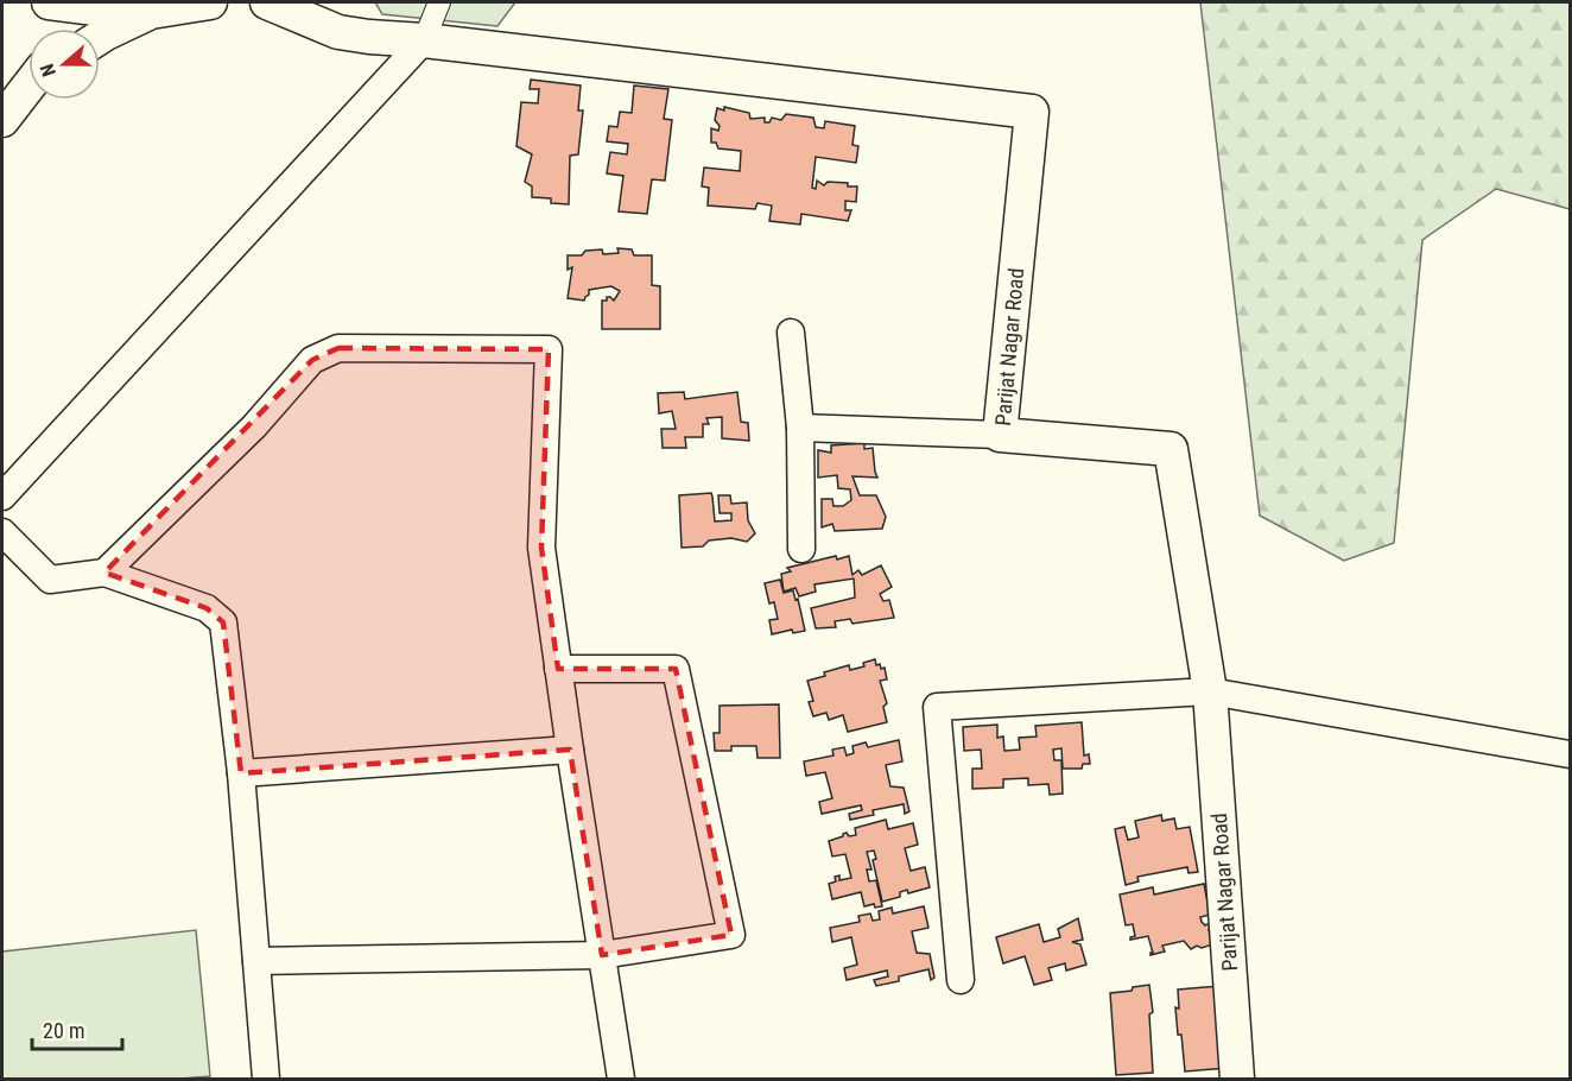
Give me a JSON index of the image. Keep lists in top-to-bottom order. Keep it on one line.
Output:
{"streets":{"street":["Parijat Nagar Road"]},"scale_bar":"20 m","north":"left"}
